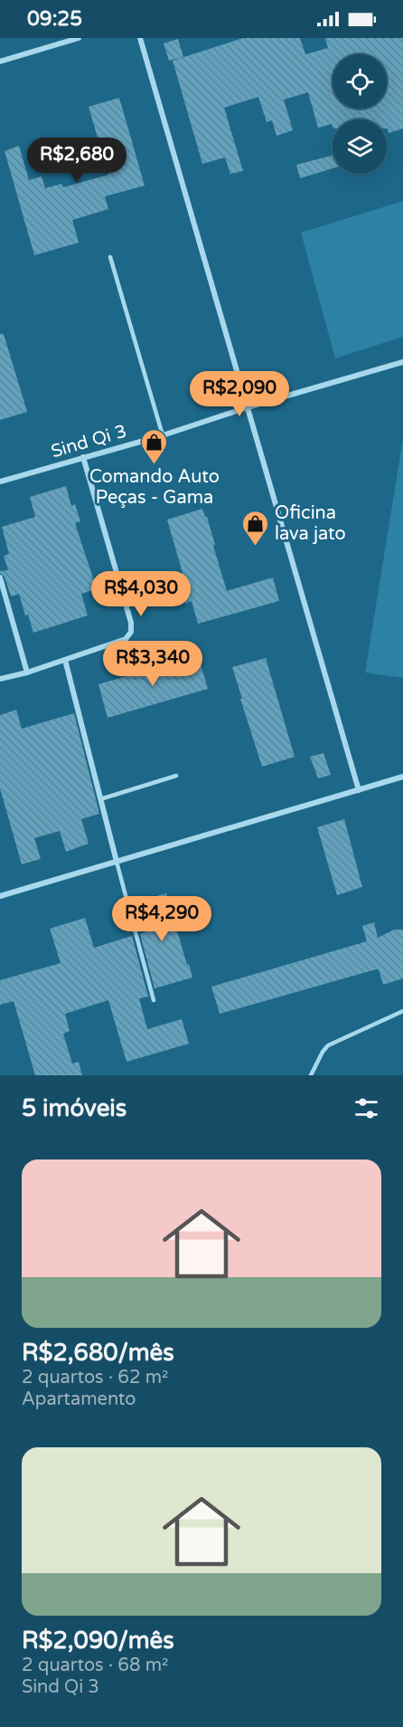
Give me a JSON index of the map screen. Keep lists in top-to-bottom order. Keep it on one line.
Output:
{"streets":{"street":["Sind Qi 3"]},"places":{"shop":["Comando Auto Peças - Gama","Oficina lava jato"]},"page":{"status":"09:25","price":["R$2,680","R$2,090","R$4,030","R$3,340","R$4,290"],"heading":"5 imóveis","list":[{"name":"R$2,680/mês","note":"2 quartos · 62 m² · Apartamento"},{"name":"R$2,090/mês","note":"2 quartos · 68 m² · Sind Qi 3"}]}}
